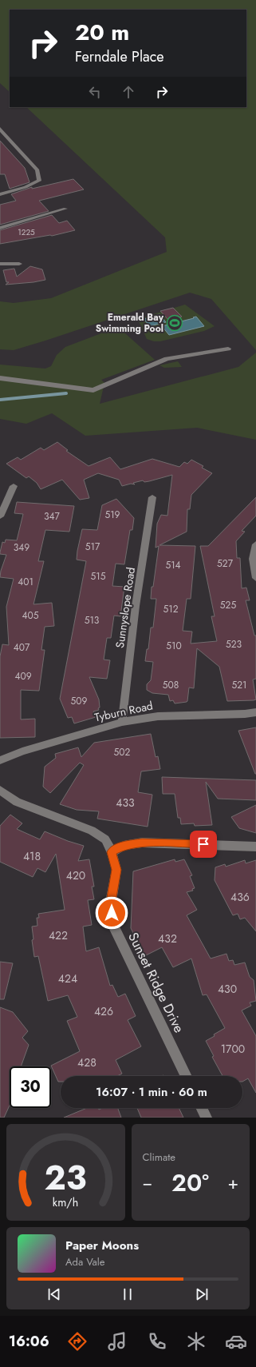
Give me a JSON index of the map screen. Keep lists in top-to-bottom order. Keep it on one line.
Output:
{"streets":{"street":["Sunnyslope Road","Tyburn Road","Sunset Ridge Drive"]},"crossings":[["Sunnyslope Road","Tyburn Road"]],"places":{"sports":["Emerald Bay Swimming Pool"]},"house_numbers":["1225","519","347","517","349","527","514","515","401","525","512","405","513","523","510","407","409","508","521","509","502","433","418","420","436","422","432","424","430","426","1700","428"],"page":{"turn":["20 m","Ferndale Place"],"limit":"30","trip":"16:07 · 1 min · 60 m","tile":"Climate","heat":["−","20°","+"],"song":["Paper Moons","Ada Vale"],"tabs":"16:06","gauge":["23","km/h"]}}
